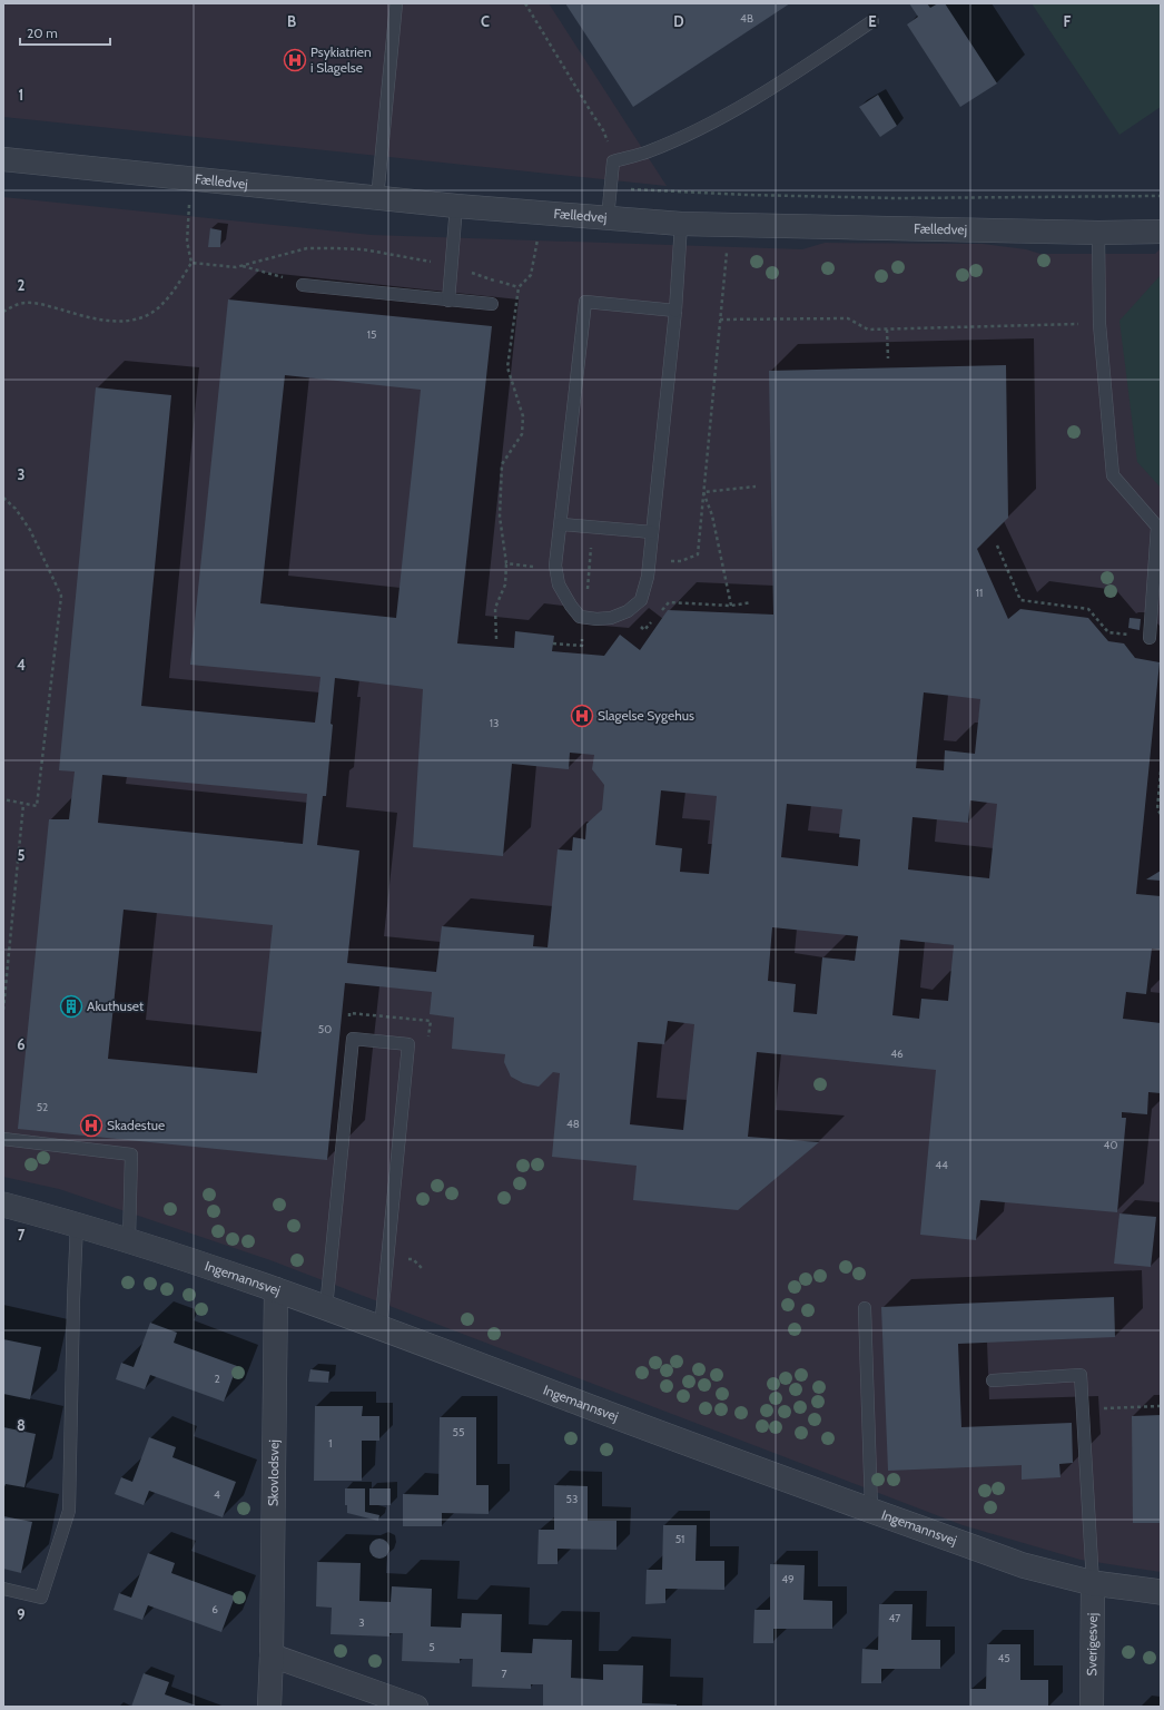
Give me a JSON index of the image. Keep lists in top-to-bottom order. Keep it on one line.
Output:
{"streets":{"street":["Fælledvej","Ingemannsvej","Skovlodsvej","Sverigesvej"]},"crossings":[["Ingemannsvej","Skovlodsvej"],["Ingemannsvej","Sverigesvej"]],"places":{"hospital":["Psykiatrien i Slagelse","Slagelse Sygehus","Skadestue"],"building":["Akuthuset"]},"house_numbers":["4B","15","11","13","50","46","52","48","40","44","2","55","1","4","53","51","49","6","47","3","5","45","7"],"scale_bar":"20 m","grid":{"columns":["B","C","D","E","F"],"rows":["1","2","3","4","5","6","7","8","9"]}}
